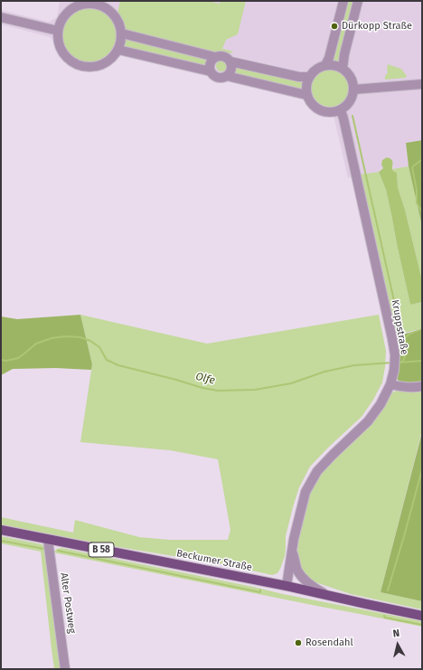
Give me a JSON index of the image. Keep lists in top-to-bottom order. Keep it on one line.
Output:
{"streets":{"main road":["B 58","Beckumer Straße"],"street":["Kruppstraße","Alter Postweg"]},"crossings":[["Kruppstraße","Beckumer Straße"],["Beckumer Straße","Alter Postweg"]],"water":["Olfe"],"places":["Dürkopp Straße","Rosendahl"],"north":"top"}
